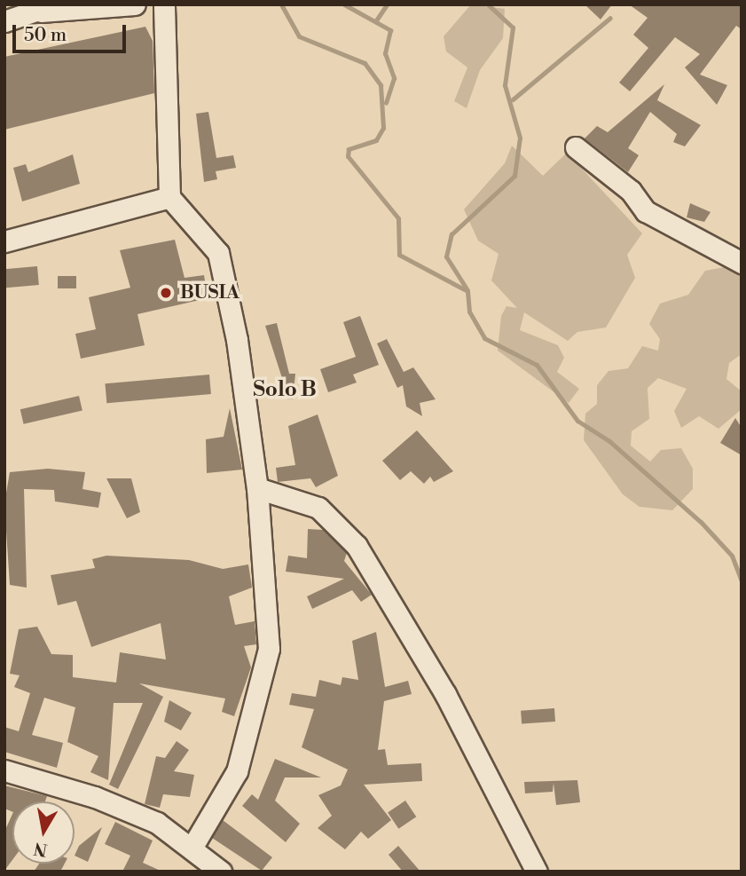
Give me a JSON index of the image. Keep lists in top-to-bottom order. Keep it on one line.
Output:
{"districts":["Solo B"],"places":["BUSIA"],"scale_bar":"50 m","north":"bottom"}
